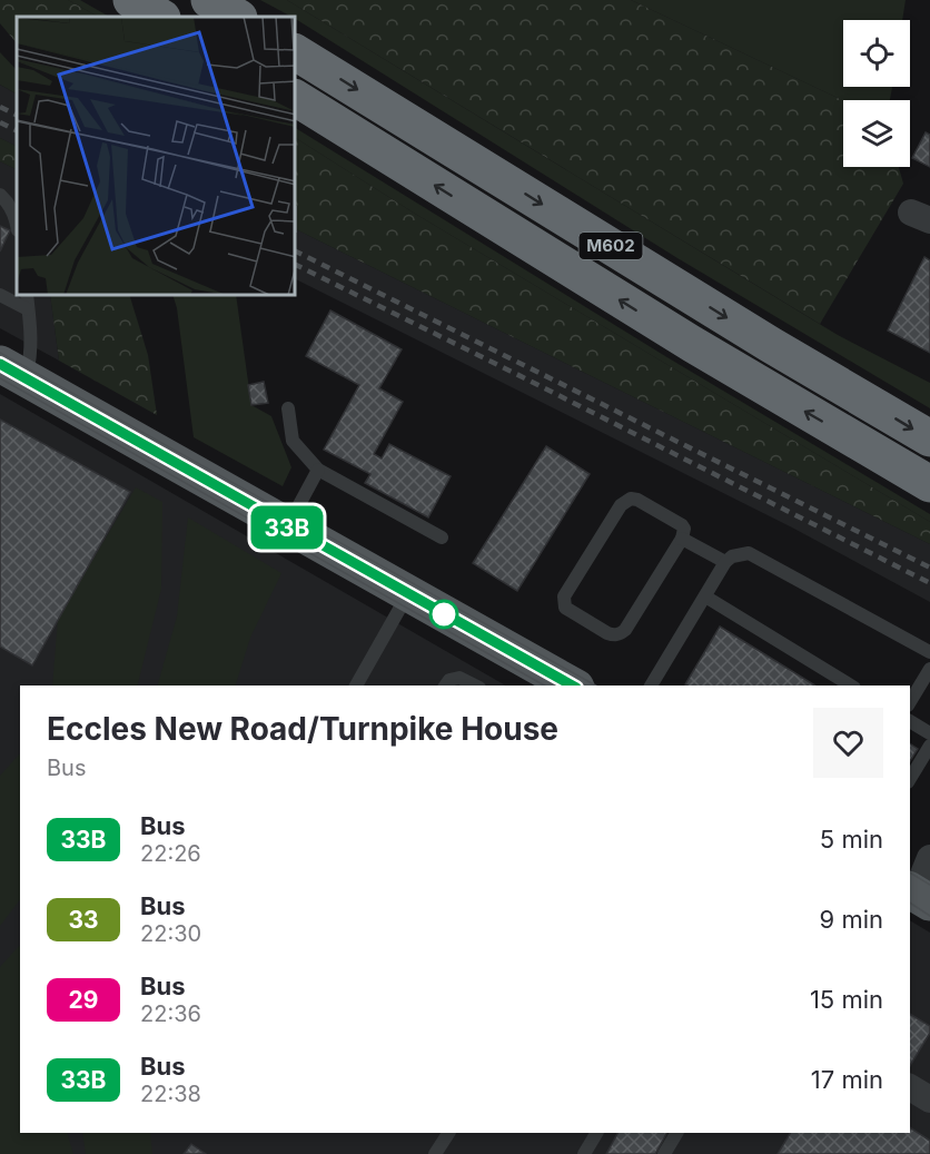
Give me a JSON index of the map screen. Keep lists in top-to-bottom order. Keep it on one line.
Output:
{"streets":{"highway":["M602"]},"lines":["bus line 33B"],"page":{"on_map":"33B","heading":["Eccles New Road/Turnpike House","Bus"],"list":[{"mark":"33B","name":"Bus","note":"22:26","value":"5 min"},{"mark":"33","name":"Bus","note":"22:30","value":"9 min"},{"mark":"29","name":"Bus","note":"22:36","value":"15 min"},{"mark":"33B","name":"Bus","note":"22:38","value":"17 min"}]}}
